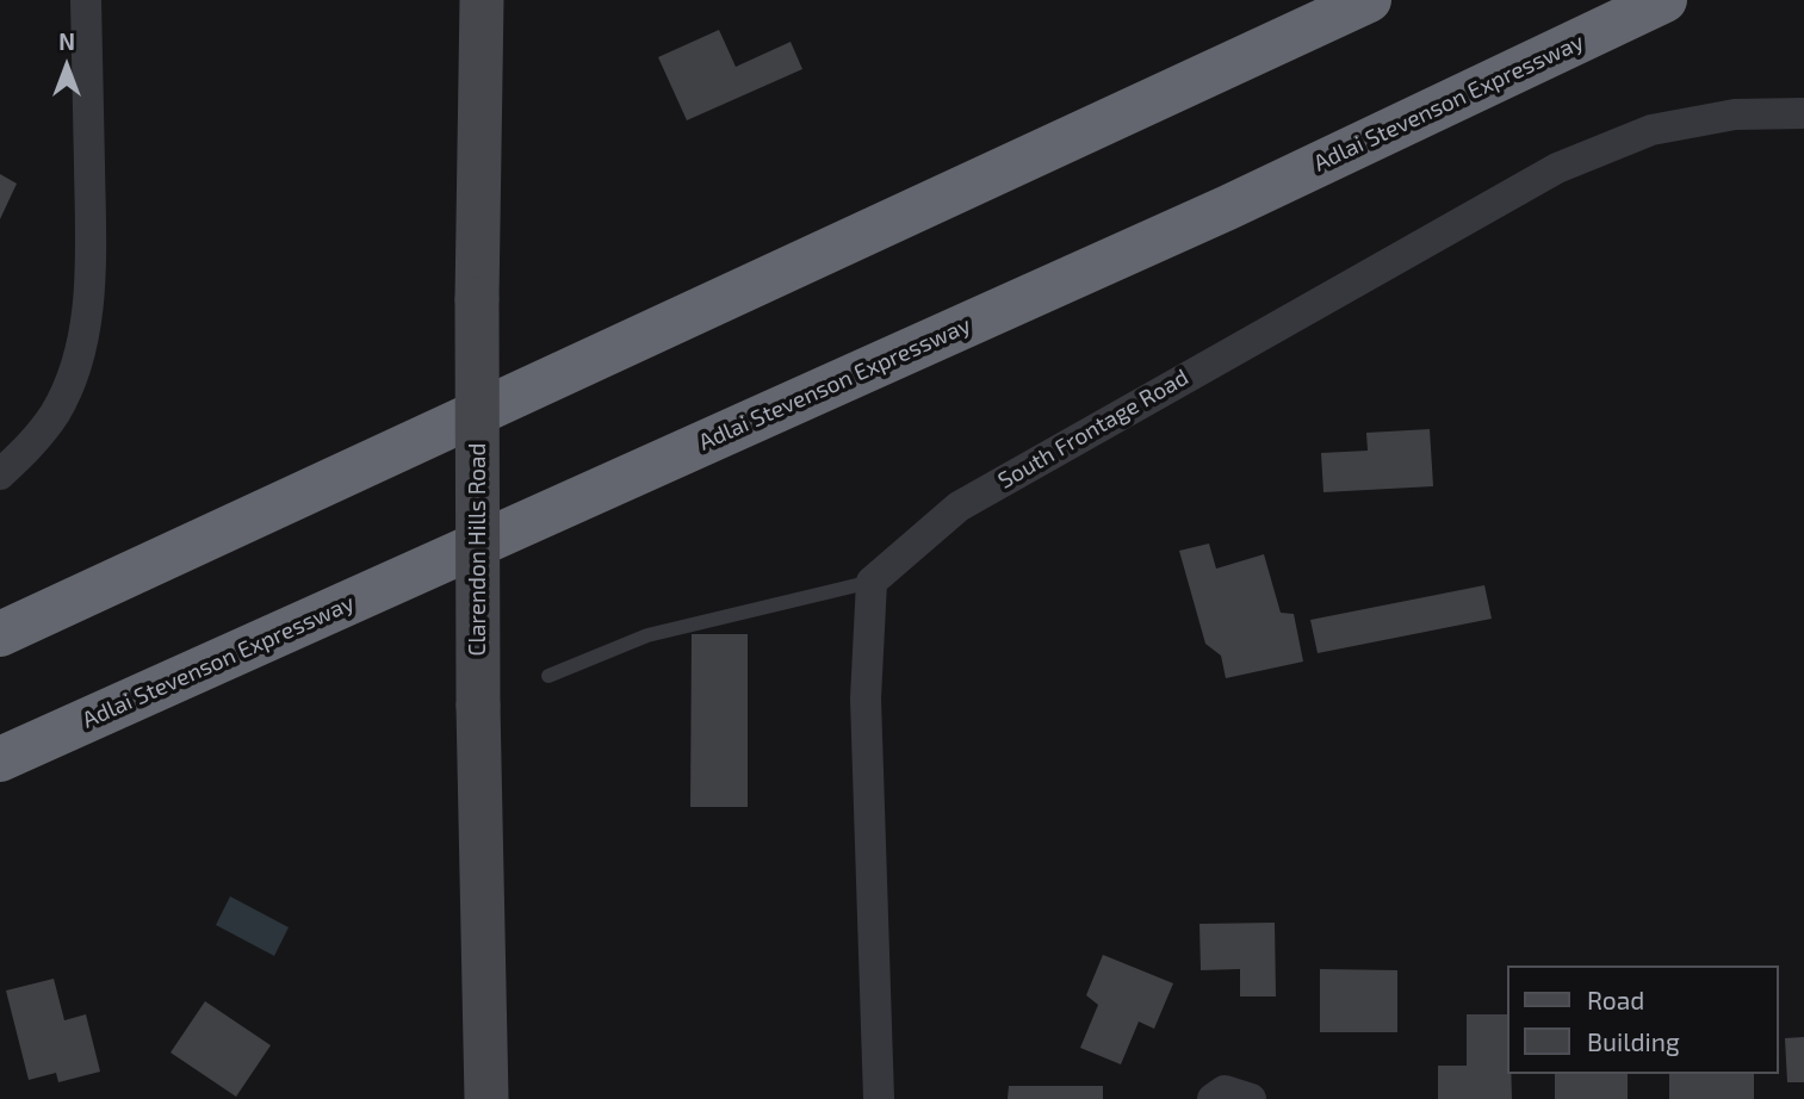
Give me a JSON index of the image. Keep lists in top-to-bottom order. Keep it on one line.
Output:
{"streets":{"highway":["Adlai Stevenson Expressway"],"street":["South Frontage Road","Clarendon Hills Road"]},"legend":["Road","Building"],"north":"top"}
